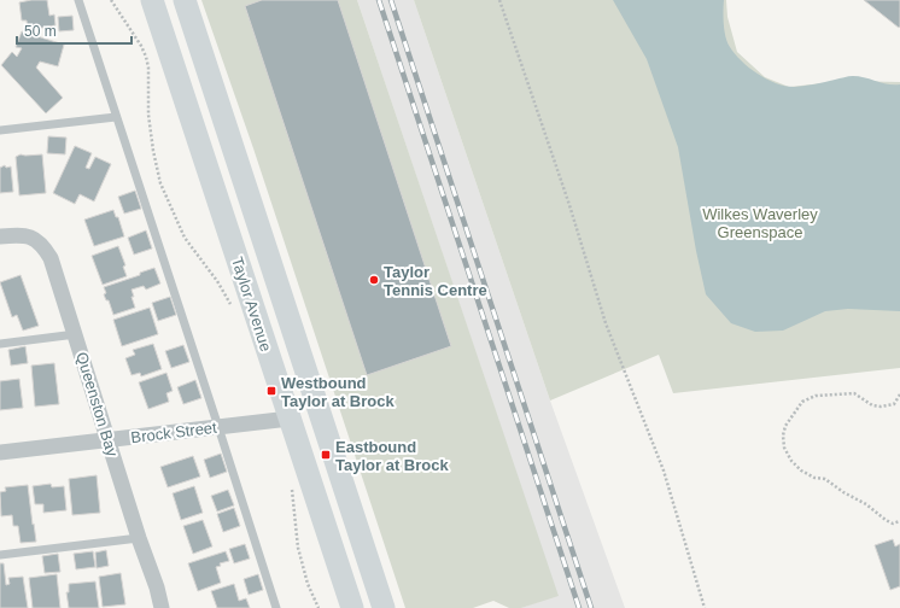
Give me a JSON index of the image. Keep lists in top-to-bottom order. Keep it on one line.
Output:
{"streets":{"main road":["Taylor Avenue"],"street":["Queenston Bay","Brock Street"]},"crossings":[["Taylor Avenue","Brock Street"],["Queenston Bay","Brock Street"]],"parks":["Wilkes Waverley Greenspace"],"places":{"other":["Taylor Tennis Centre"],"transit":["Westbound Taylor at Brock","Eastbound Taylor at Brock"]},"scale_bar":"50 m"}
